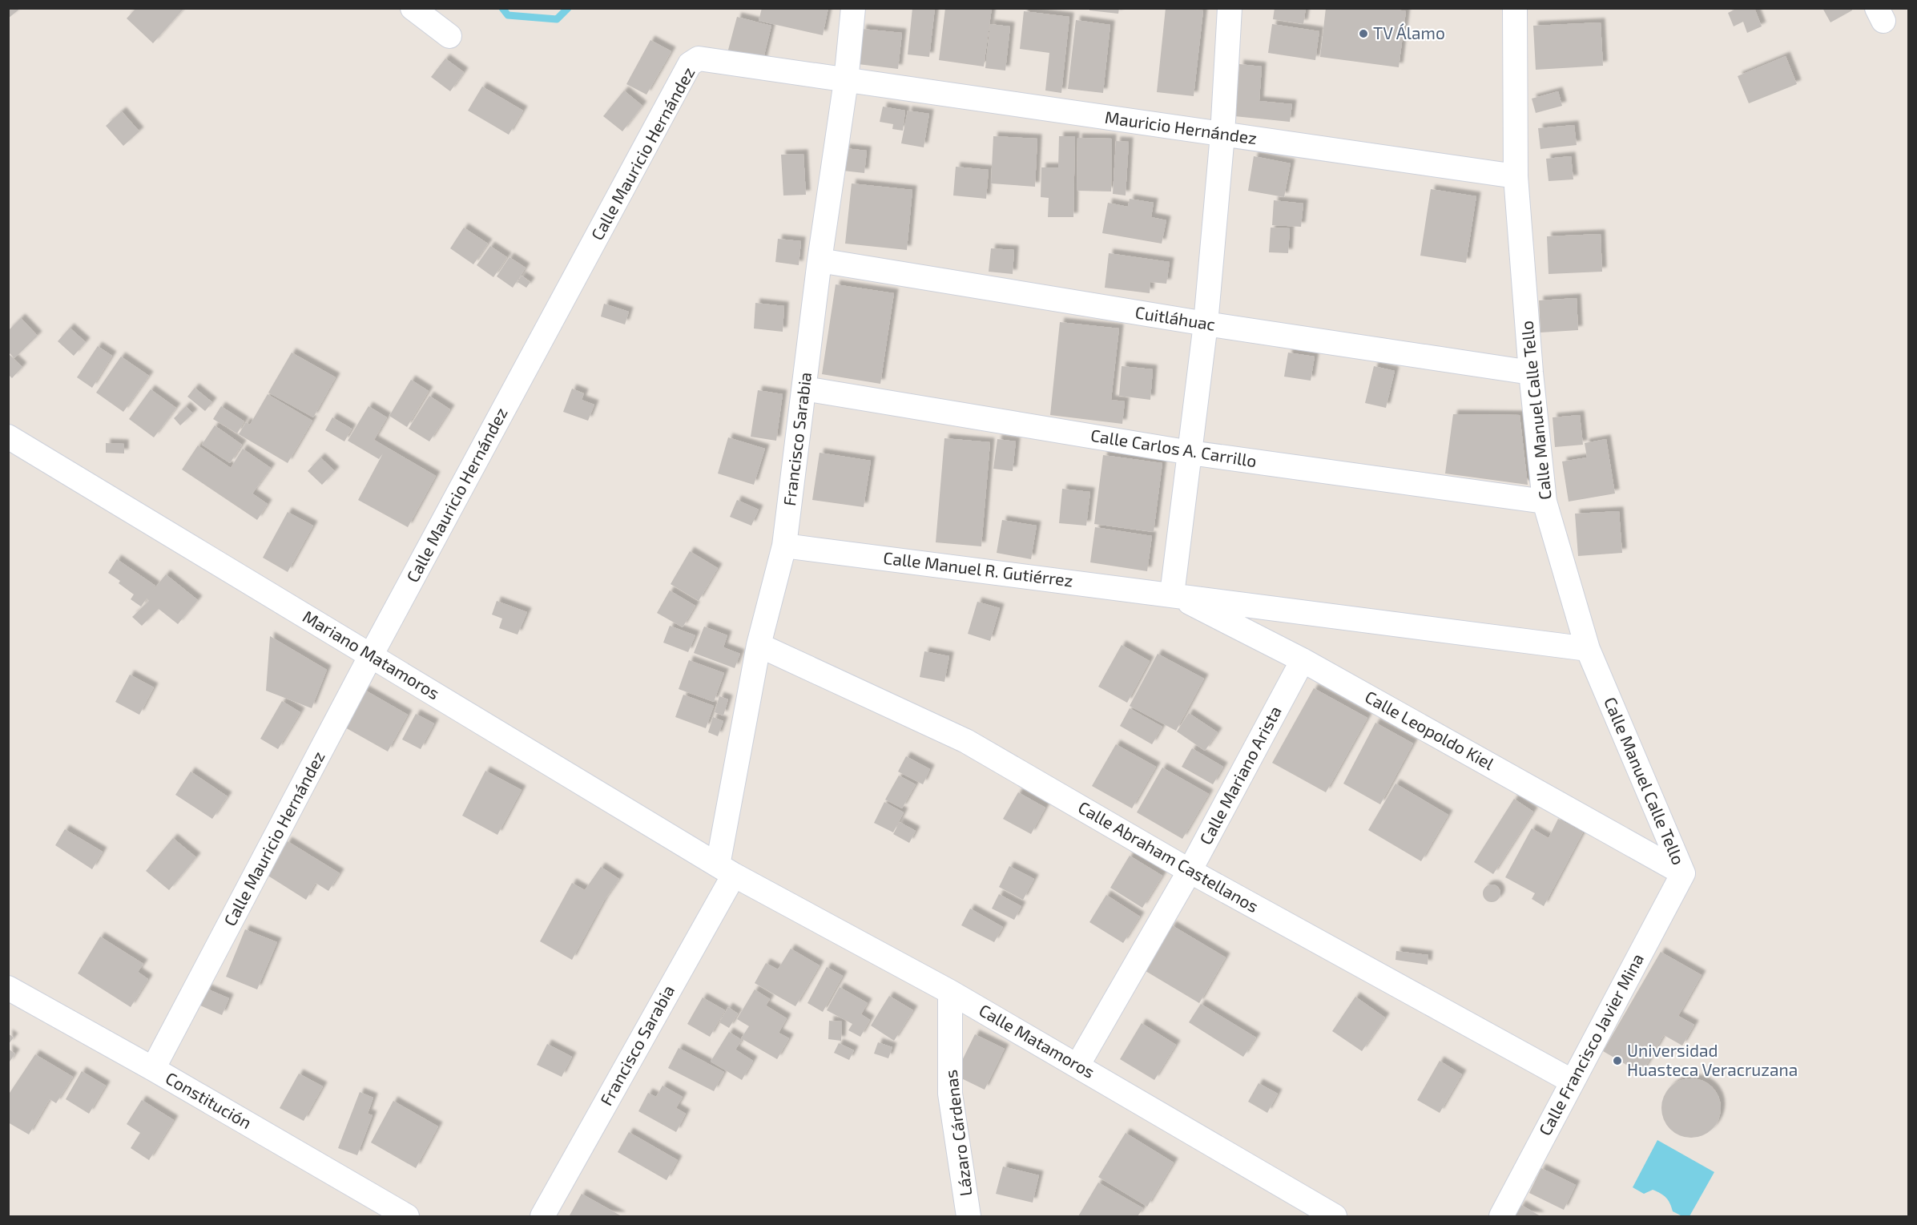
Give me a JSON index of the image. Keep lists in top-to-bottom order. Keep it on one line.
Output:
{"streets":{"street":["Mauricio Hernández","Calle Mauricio Hernández","Cuitláhuac","Calle Manuel Calle Tello","Francisco Sarabia","Calle Carlos A. Carrillo","Calle Manuel R. Gutiérrez","Mariano Matamoros","Calle Leopoldo Kiel","Calle Mariano Arista","Calle Abraham Castellanos","Calle Matamoros","Calle Francisco Javier Mina","Constitución","Lázaro Cárdenas"]},"crossings":[["Mauricio Hernández","Calle Mauricio Hernández"],["Mauricio Hernández","Calle Manuel Calle Tello"],["Mauricio Hernández","Francisco Sarabia"],["Calle Mauricio Hernández","Francisco Sarabia"],["Calle Mauricio Hernández","Mariano Matamoros"],["Calle Mauricio Hernández","Constitución"],["Cuitláhuac","Calle Manuel Calle Tello"],["Cuitláhuac","Francisco Sarabia"],["Calle Manuel Calle Tello","Calle Carlos A. Carrillo"],["Calle Manuel Calle Tello","Calle Manuel R. Gutiérrez"],["Calle Manuel Calle Tello","Calle Leopoldo Kiel"],["Calle Manuel Calle Tello","Calle Francisco Javier Mina"],["Francisco Sarabia","Calle Carlos A. Carrillo"],["Francisco Sarabia","Calle Manuel R. Gutiérrez"],["Francisco Sarabia","Mariano Matamoros"],["Francisco Sarabia","Calle Abraham Castellanos"],["Francisco Sarabia","Calle Matamoros"],["Calle Manuel R. Gutiérrez","Calle Leopoldo Kiel"],["Mariano Matamoros","Calle Matamoros"],["Calle Leopoldo Kiel","Calle Mariano Arista"],["Calle Leopoldo Kiel","Calle Francisco Javier Mina"],["Calle Mariano Arista","Calle Abraham Castellanos"],["Calle Mariano Arista","Calle Matamoros"],["Calle Abraham Castellanos","Calle Francisco Javier Mina"],["Calle Matamoros","Lázaro Cárdenas"]],"places":["TV Álamo","Universidad Huasteca Veracruzana"]}
